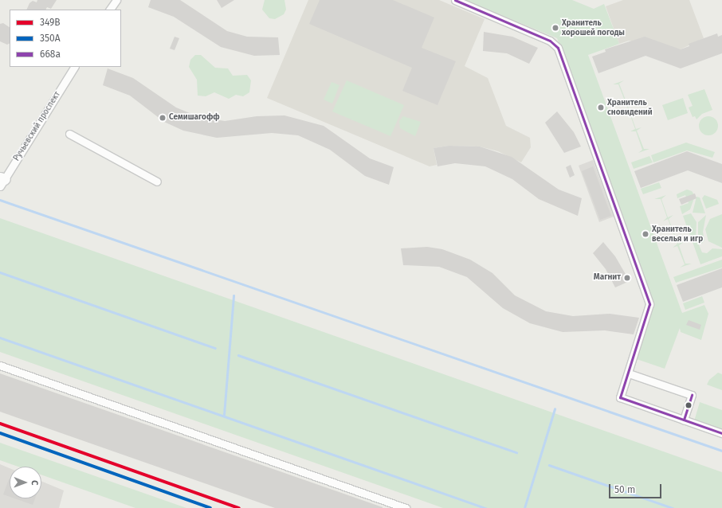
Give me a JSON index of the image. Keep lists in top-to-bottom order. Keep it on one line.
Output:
{"streets":{"street":["Ручьевский проспект"]},"places":["Хранитель хорошей погоды","Хранитель сновидений","Семишагофф","Хранитель веселья и игр","Магнит"],"lines":["transit line 668а","transit line 349В","transit line 350А"],"legend":["349В","350А","668а"],"scale_bar":"50 m","north":"right"}
